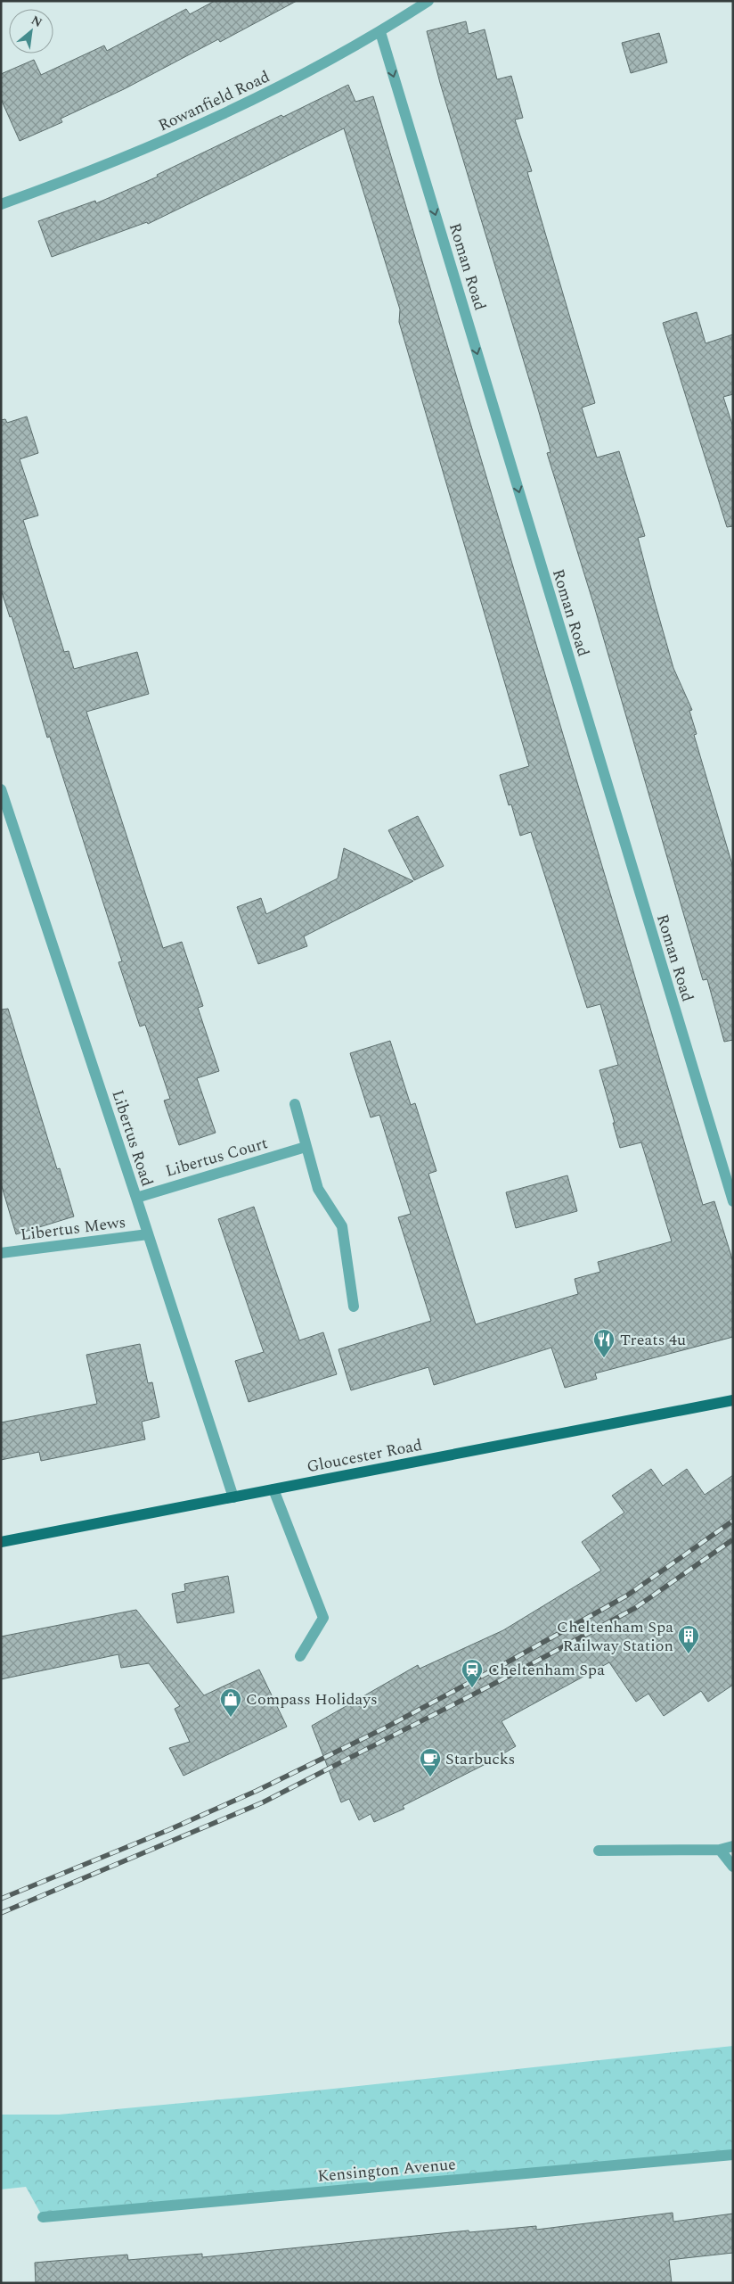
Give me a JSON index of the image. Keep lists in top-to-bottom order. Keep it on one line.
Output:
{"streets":{"main road":["Gloucester Road"],"street":["Rowanfield Road","Roman Road","Libertus Road","Libertus Court","Libertus Mews","Kensington Avenue"]},"crossings":[["Rowanfield Road","Roman Road"],["Libertus Road","Libertus Court"],["Libertus Road","Libertus Mews"],["Libertus Road","Gloucester Road"]],"one_way":["Roman Road"],"places":{"restaurant":["Treats 4u"],"building":["Cheltenham Spa Railway Station"],"station":["Cheltenham Spa"],"shop":["Compass Holidays"],"cafe":["Starbucks"]},"north":"top right"}
